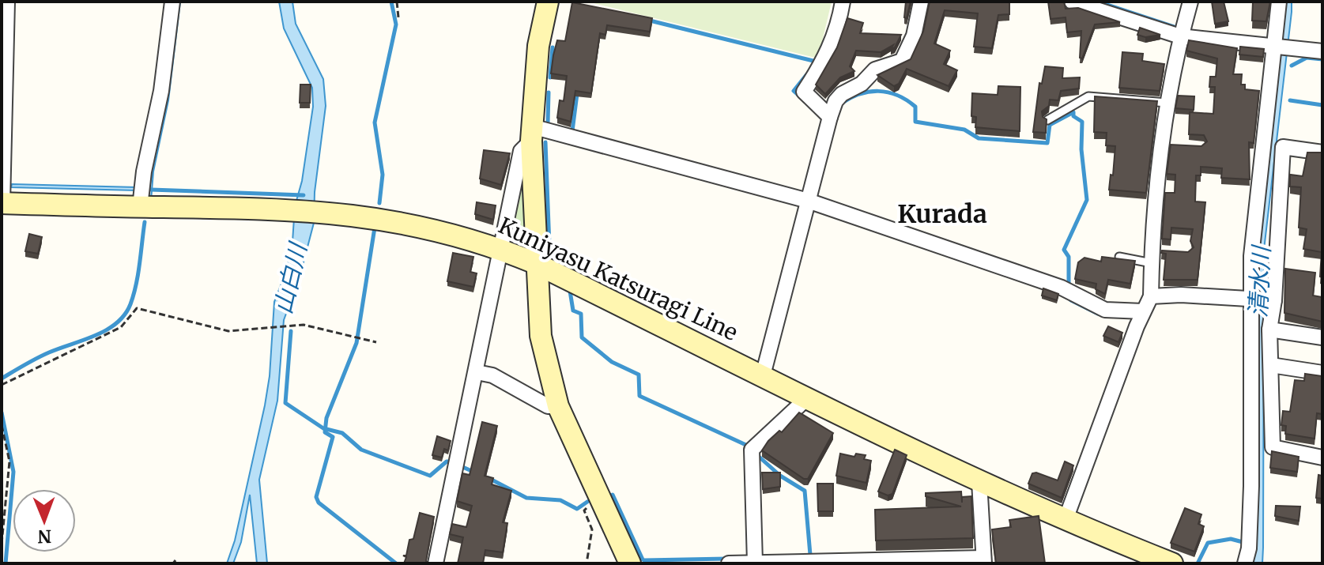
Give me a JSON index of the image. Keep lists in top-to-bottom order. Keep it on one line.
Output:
{"streets":{"main road":["Kuniyasu Katsuragi Line"]},"districts":["Kurada"],"water":["山白川","清水川"],"north":"bottom"}
